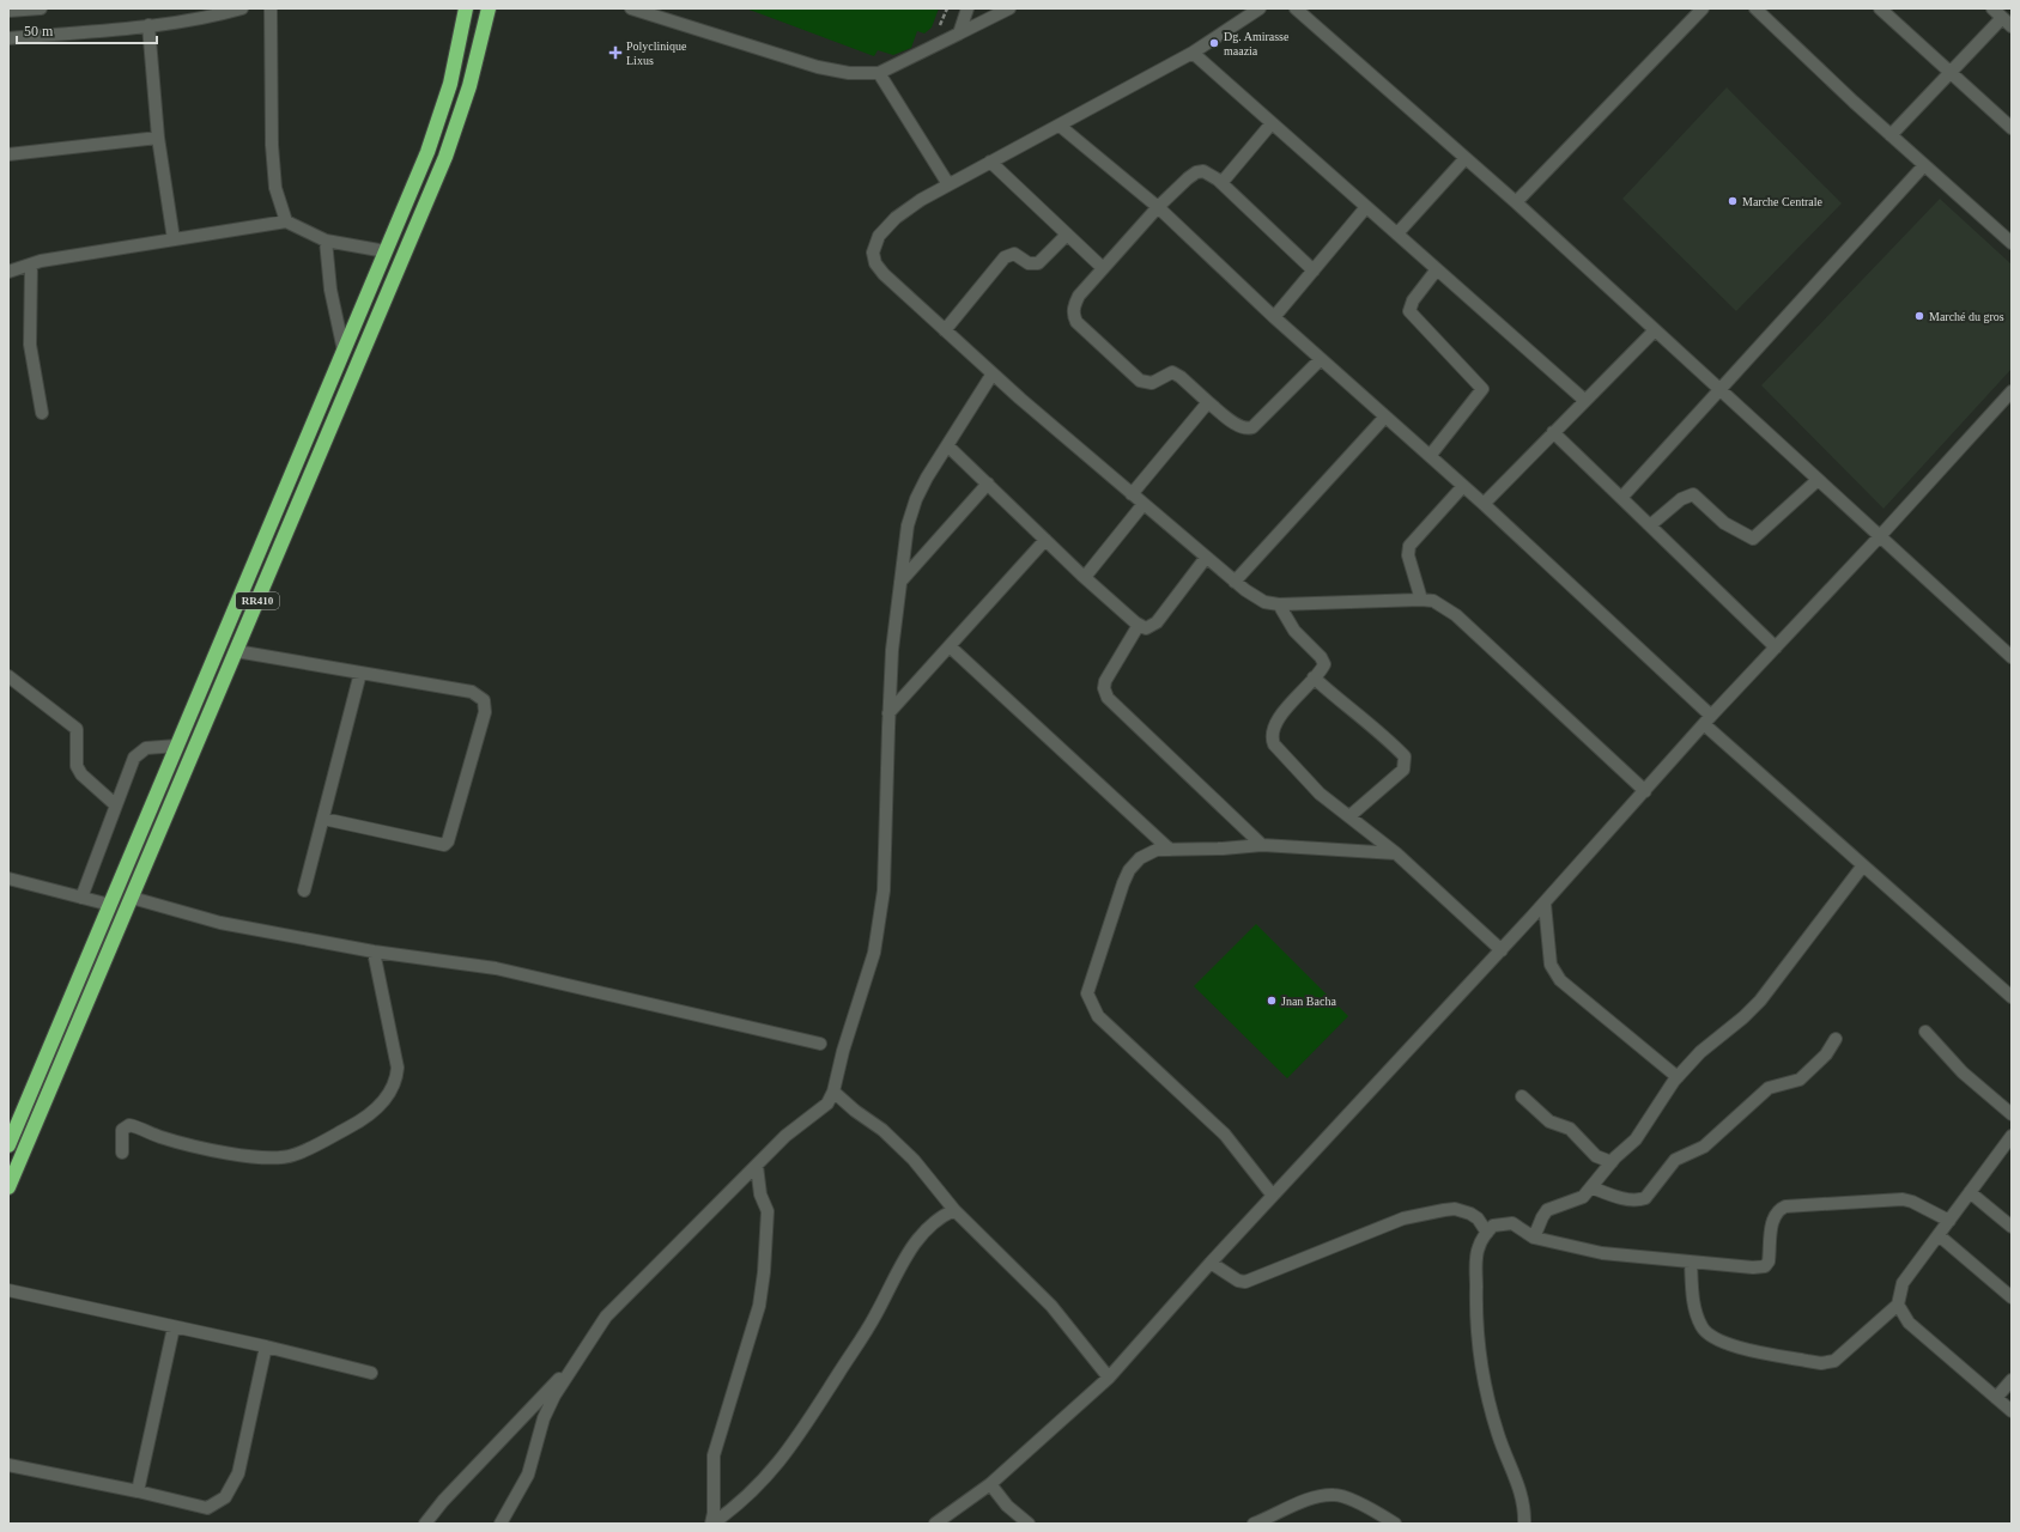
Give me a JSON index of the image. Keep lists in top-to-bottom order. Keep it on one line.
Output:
{"streets":{"highway":["RR410"]},"places":{"other":["Dg. Amirasse maazia","Marche Centrale","Marché du gros","Jnan Bacha"],"health":["Polyclinique Lixus"]},"scale_bar":"50 m"}
